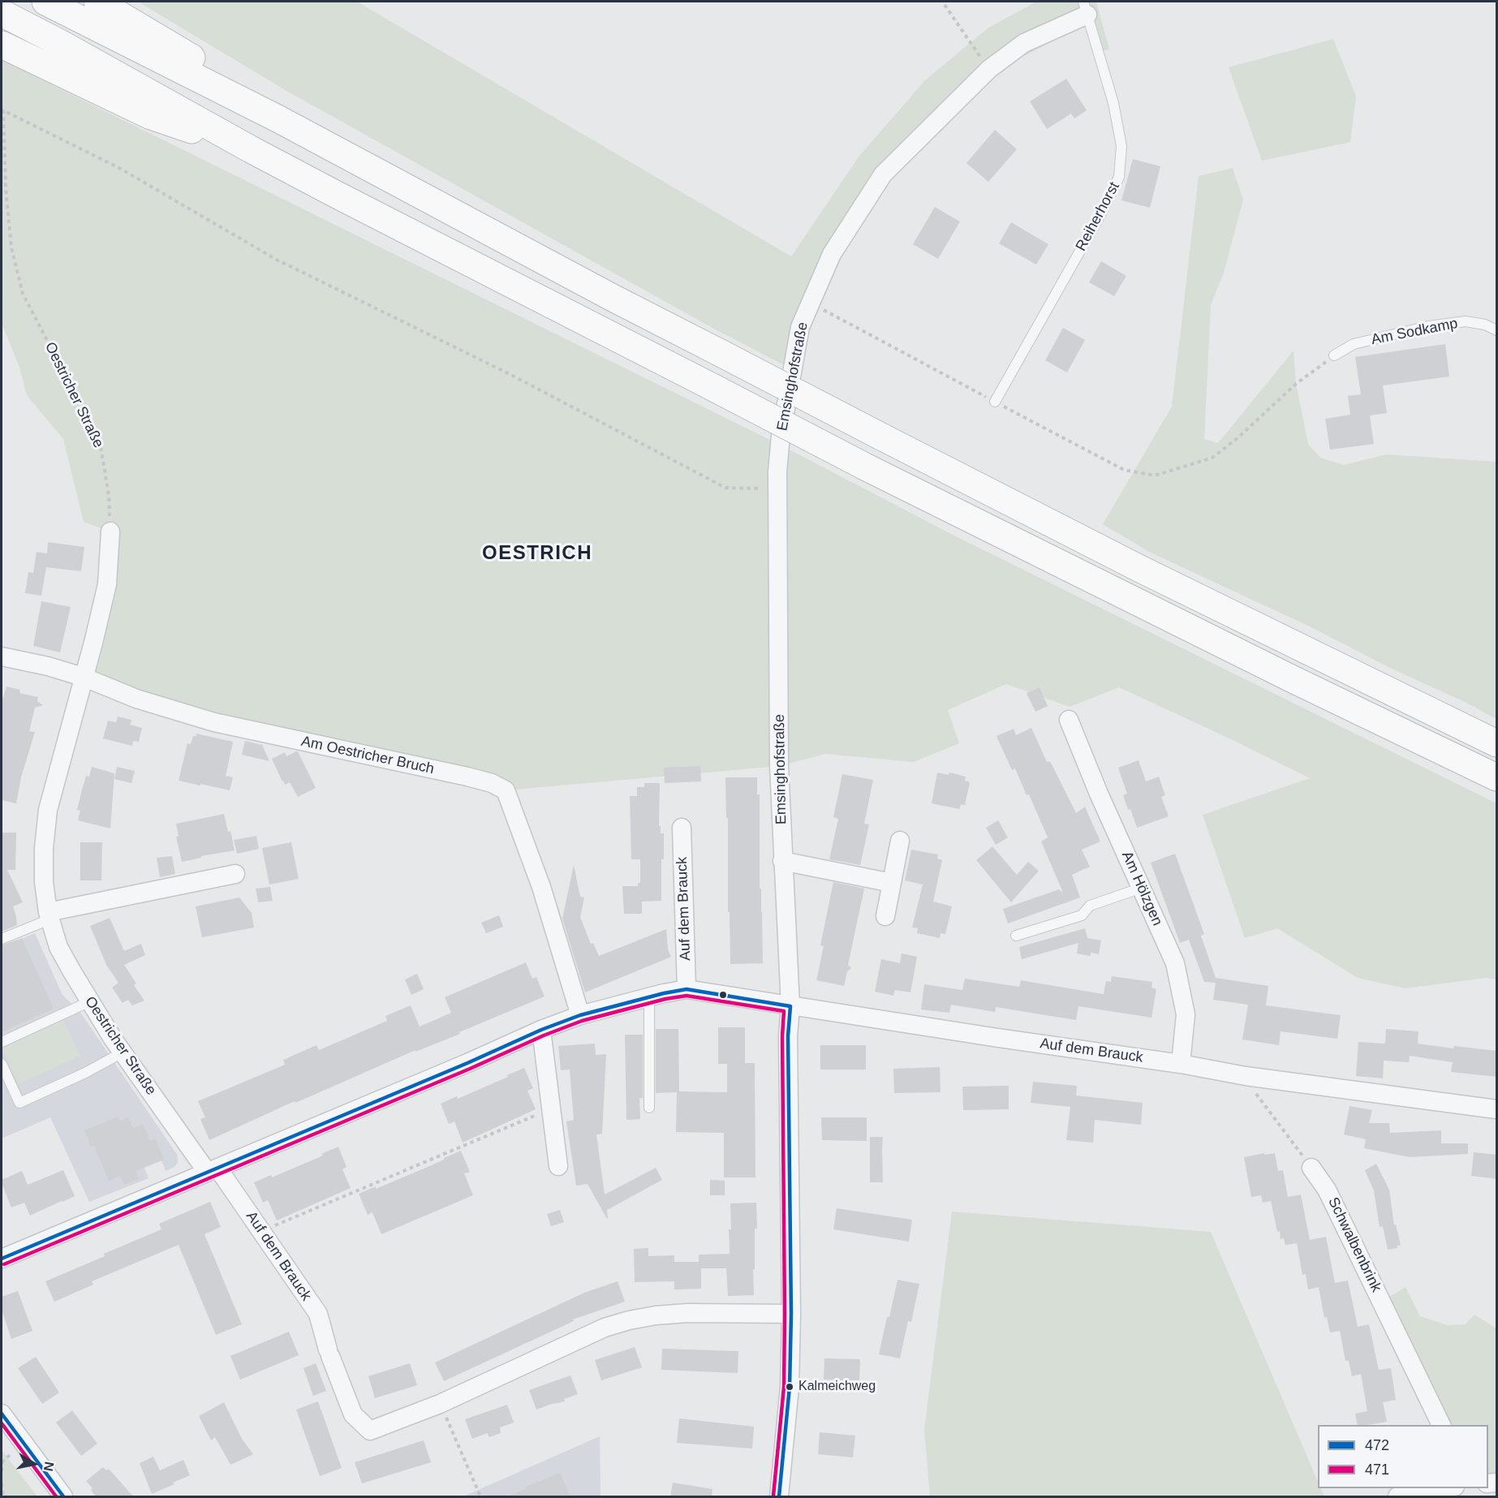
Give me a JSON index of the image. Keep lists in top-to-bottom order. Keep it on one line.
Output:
{"streets":{"street":["Emsinghofstraße","Oestricher Straße","Am Oestricher Bruch","Am Hölzgen","Auf dem Brauck","Schwalbenbrink"],"lane":["Reiherhorst","Am Sodkamp"]},"crossings":[["Reiherhorst","Emsinghofstraße"],["Emsinghofstraße","Oestricher Straße"],["Emsinghofstraße","Auf dem Brauck"],["Oestricher Straße","Am Oestricher Bruch"],["Oestricher Straße","Auf dem Brauck"],["Am Oestricher Bruch","Auf dem Brauck"],["Am Hölzgen","Auf dem Brauck"]],"districts":["OESTRICH"],"places":["Kalmeichweg"],"lines":["transit line 472","transit line 471"],"legend":["472","471"],"north":"right"}
